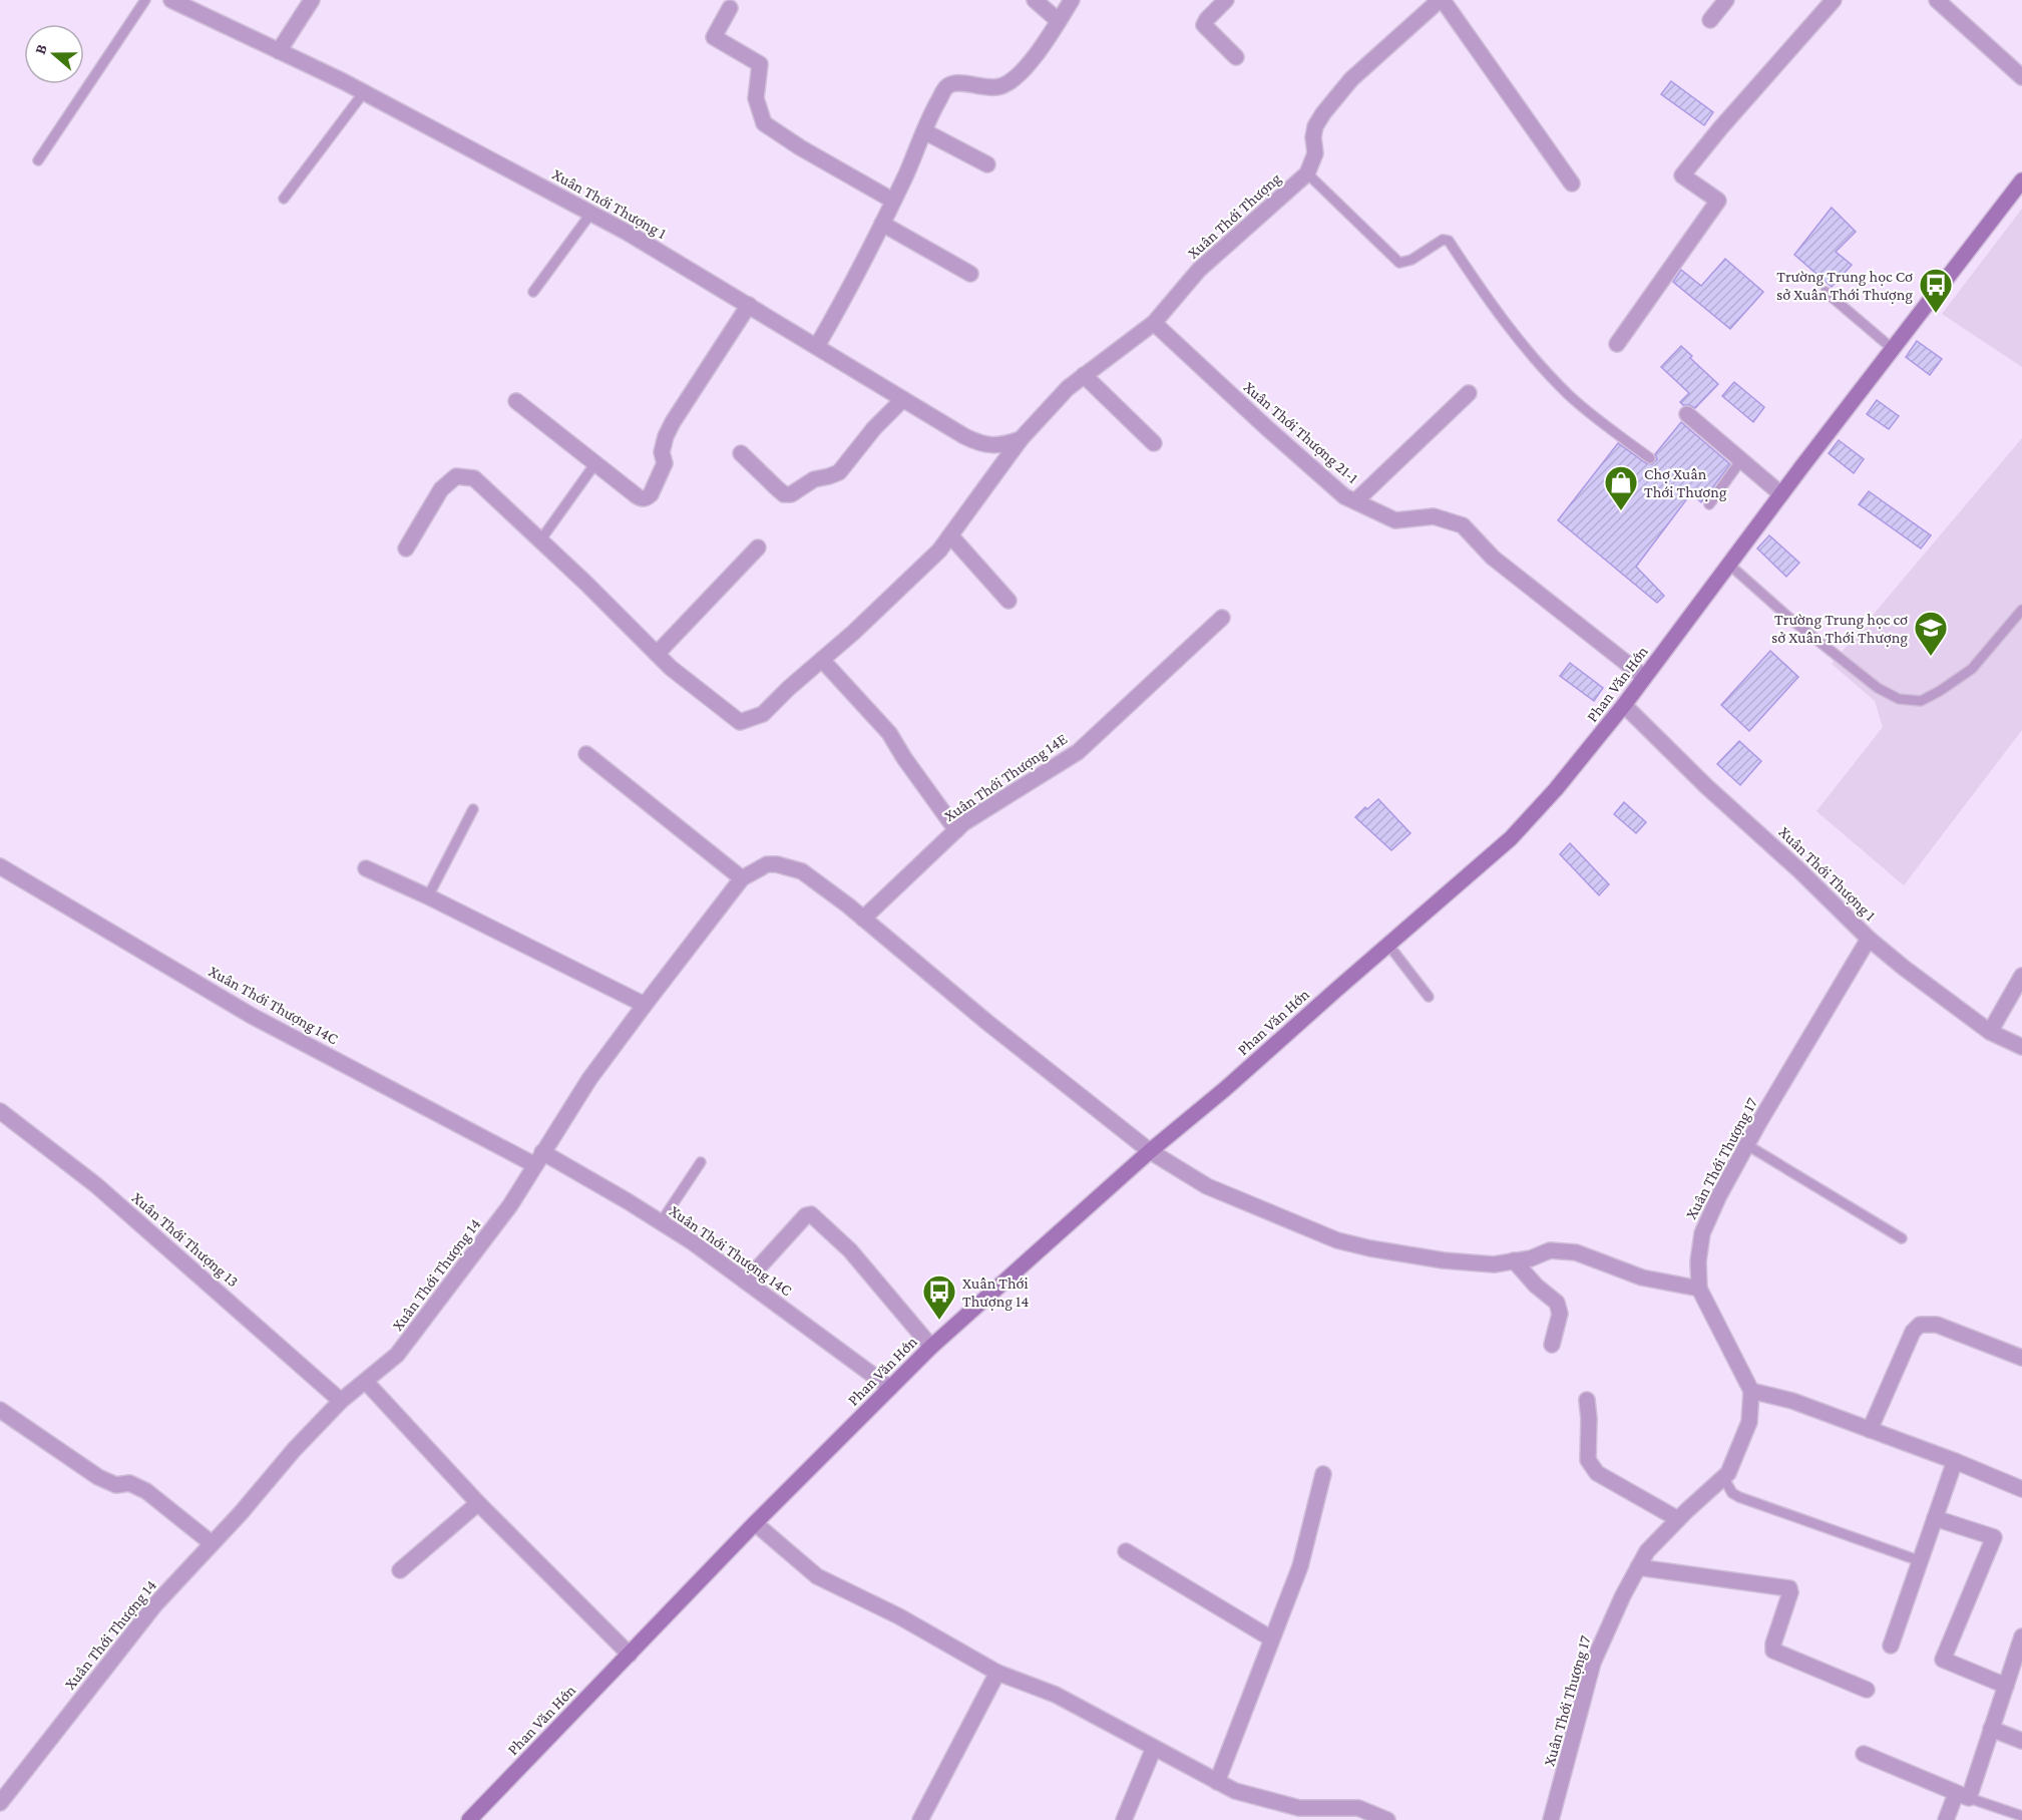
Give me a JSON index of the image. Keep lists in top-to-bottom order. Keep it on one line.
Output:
{"streets":{"main road":["Phan Văn Hớn"],"street":["Xuân Thới Thượng 1","Xuân Thới Thượng","Xuân Thới Thượng 21-1","Xuân Thới Thượng 14E","Xuân Thới Thượng 14C","Xuân Thới Thượng 17","Xuân Thới Thượng 13","Xuân Thới Thượng 14"]},"crossings":[["Xuân Thới Thượng 1","Xuân Thới Thượng"],["Xuân Thới Thượng 1","Phan Văn Hớn"],["Xuân Thới Thượng 1","Xuân Thới Thượng 17"],["Xuân Thới Thượng","Xuân Thới Thượng 21-1"],["Xuân Thới Thượng 21-1","Phan Văn Hớn"],["Phan Văn Hớn","Xuân Thới Thượng 14C"],["Phan Văn Hớn","Xuân Thới Thượng 14"],["Xuân Thới Thượng 14E","Xuân Thới Thượng 14"],["Xuân Thới Thượng 14C","Xuân Thới Thượng 14"],["Xuân Thới Thượng 17","Xuân Thới Thượng 14"],["Xuân Thới Thượng 13","Xuân Thới Thượng 14"]],"places":{"bus stop":["Trường Trung học Cơ sở Xuân Thới Thượng","Xuân Thới Thượng 14"],"shop":["Chợ Xuân Thới Thượng"],"school or university":["Trường Trung học cơ sở Xuân Thới Thượng"]},"north":"left"}
